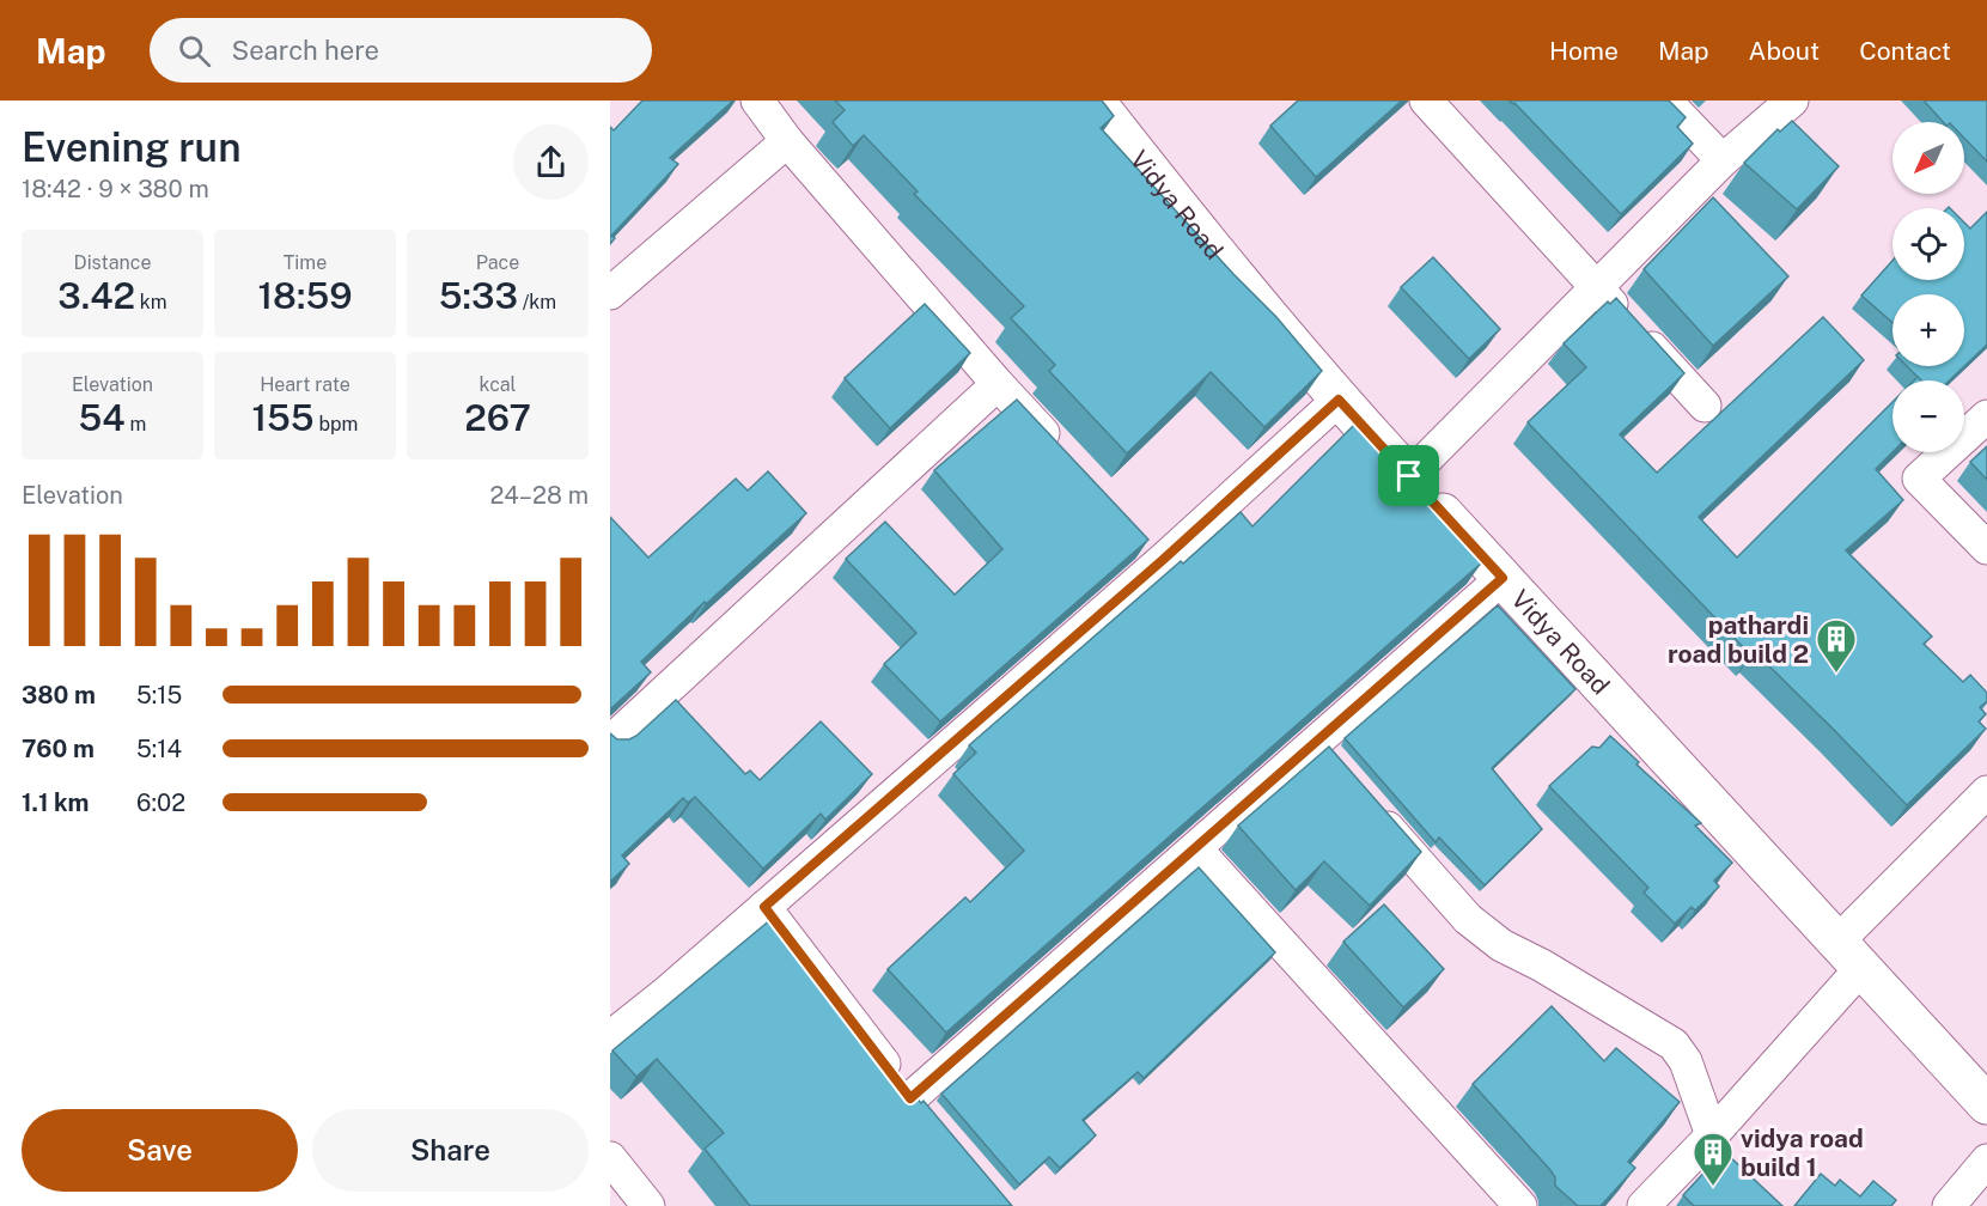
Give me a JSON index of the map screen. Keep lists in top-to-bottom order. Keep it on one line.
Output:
{"streets":{"street":["Vidya Road"]},"places":{"building":["pathardi road build 2","vidya road build 1"]},"north":"bottom left","page":{"header":"Map","search":"Search here","nav":["Home","Map","About","Contact"],"heading":["Evening run","18:42 · 9 × 380 m"],"map_buttons":["+","−"],"stats":[["Distance","3.42 km"],["Time","18:59"],["Pace","5:33 /km"],["Elevation","54 m"],["Heart rate","155 bpm"],["kcal","267"]],"chart":["Elevation","24–28 m"],"list":[{"name":"380 m","note":"5:15"},{"name":"760 m","note":"5:14"},{"name":"1.1 km","note":"6:02"}],"buttons":["Save","Share"]}}
